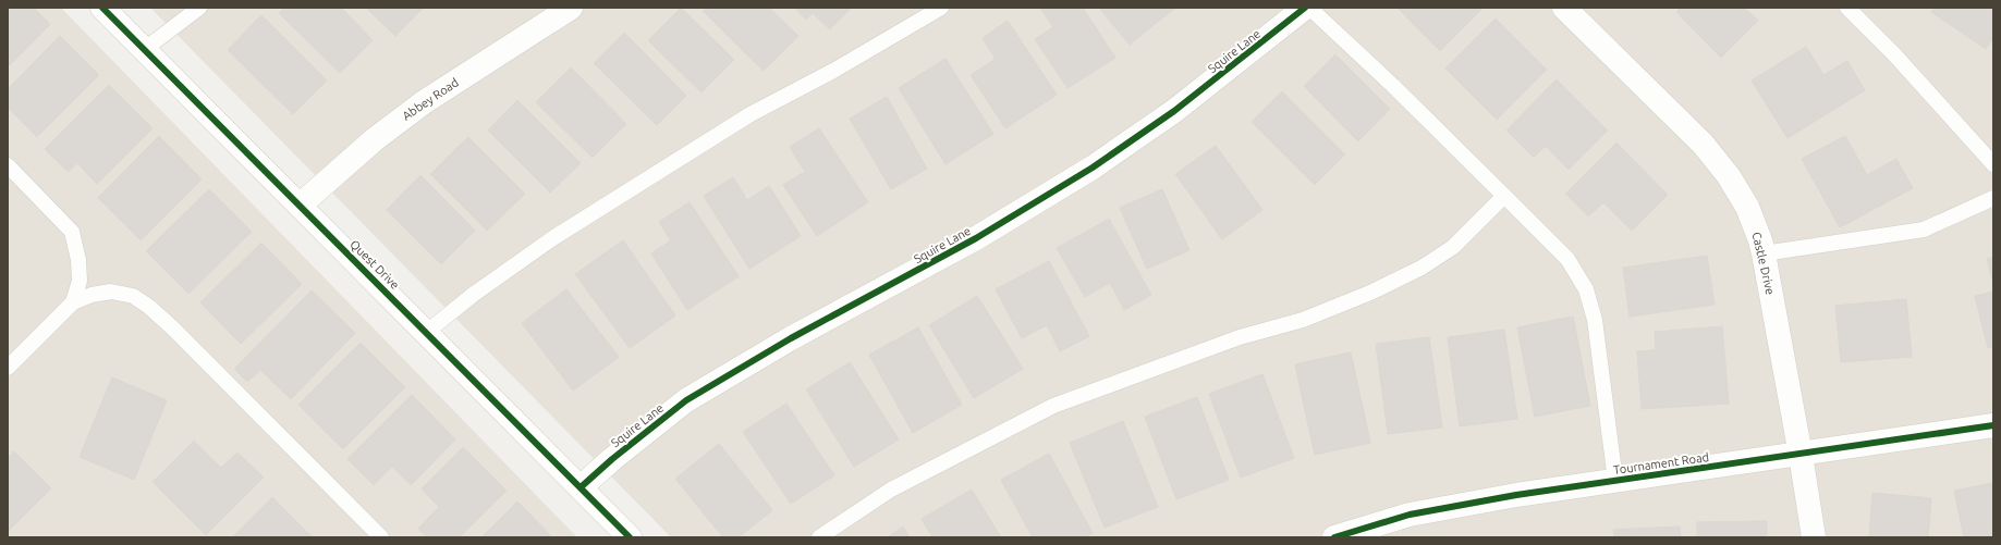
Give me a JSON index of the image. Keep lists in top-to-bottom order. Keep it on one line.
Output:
{"streets":{"street":["Squire Lane","Abbey Road","Castle Drive","Quest Drive","Tournament Road"]},"crossings":[["Squire Lane","Quest Drive"],["Abbey Road","Quest Drive"],["Castle Drive","Tournament Road"]]}
